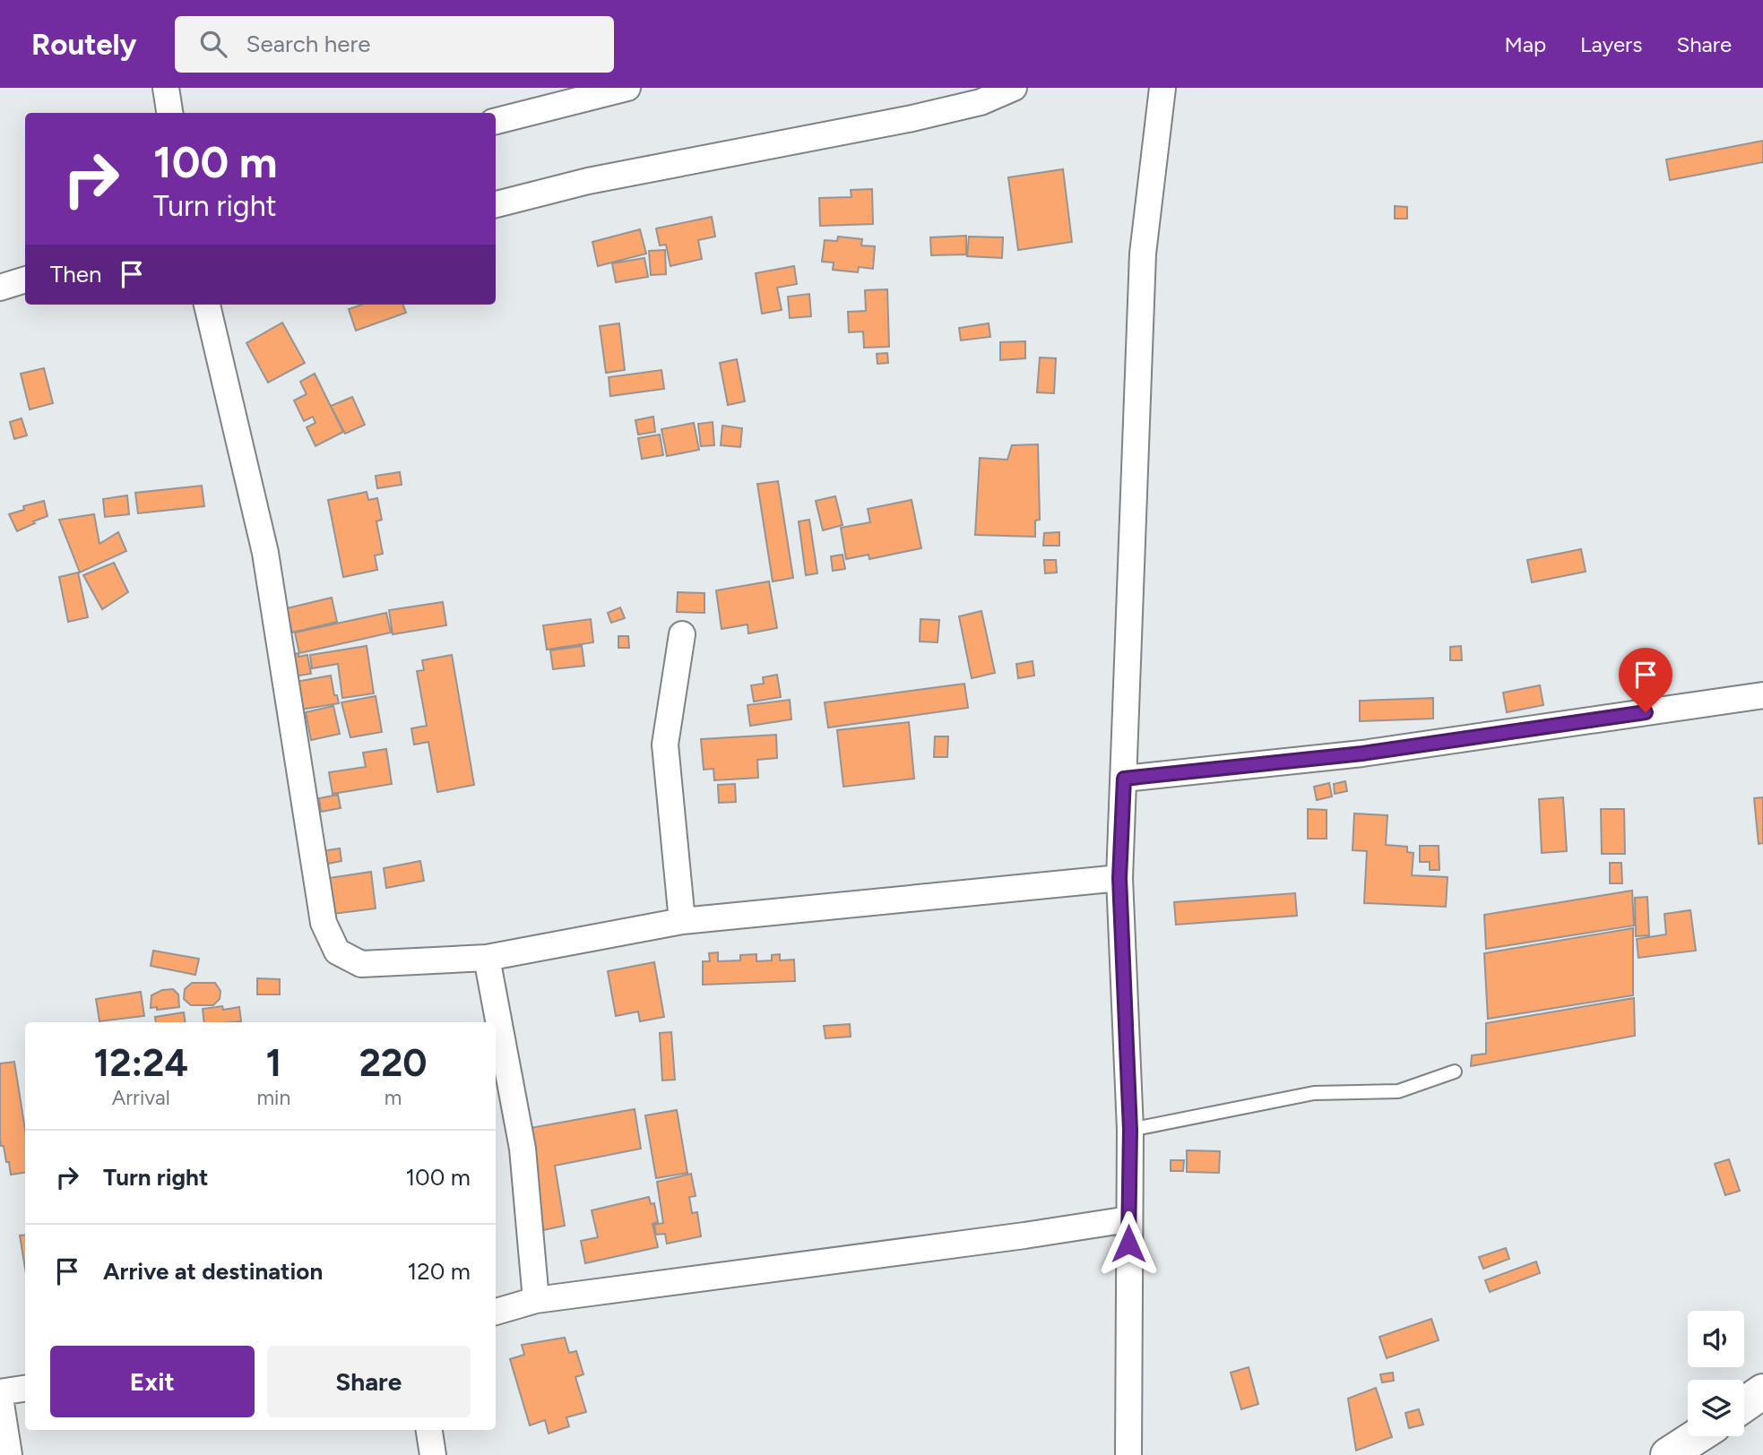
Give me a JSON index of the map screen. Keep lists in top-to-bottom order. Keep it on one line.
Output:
{"page":{"header":"Routely","search":"Search here","nav":["Map","Layers","Share"],"turn":["100 m","Turn right"],"then":"Then","eta":["12:24","Arrival","1","min","220","m"],"list":[{"name":"Turn right","value":"100 m"},{"name":"Arrive at destination","value":"120 m"}],"buttons":["Exit","Share"]}}
